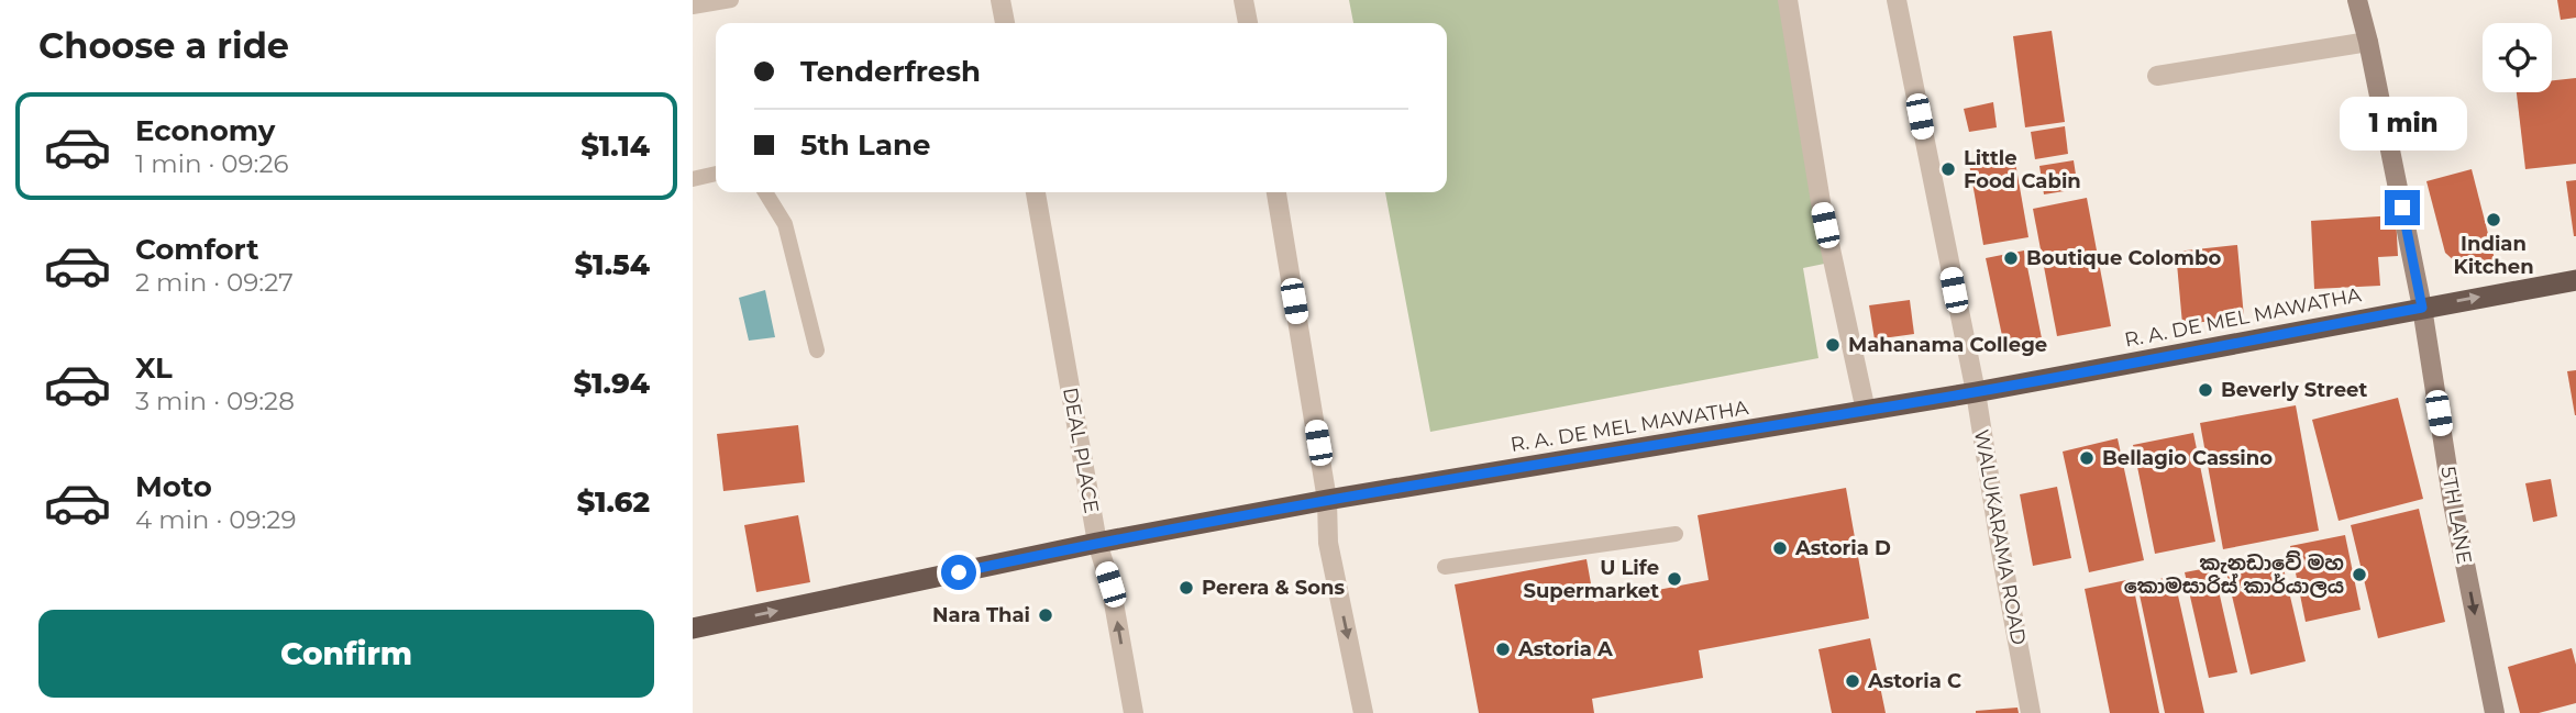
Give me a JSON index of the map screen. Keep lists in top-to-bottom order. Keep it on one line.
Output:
{"streets":{"highway":["R. A. DE MEL MAWATHA"],"main road":["5TH LANE"],"street":["DEAL PLACE","WALUKARAMA ROAD"]},"crossings":[["R. A. DE MEL MAWATHA","DEAL PLACE"],["R. A. DE MEL MAWATHA","5TH LANE"],["R. A. DE MEL MAWATHA","WALUKARAMA ROAD"]],"one_way":["5TH LANE"],"places":["Little Food Cabin","Indian Kitchen","Boutique Colombo","Mahanama College","Beverly Street","Bellagio Cassino","Astoria D","කැනඩාවේ මහ කොමසාරිස් කාර්යාලය","U Life Supermarket","Perera & Sons","Nara Thai","Astoria A","Astoria C"],"page":{"heading":"Choose a ride","banner":["Tenderfresh","5th Lane"],"list":[{"name":"Economy","note":"1 min · 09:26","value":"$1.14"},{"name":"Comfort","note":"2 min · 09:27","value":"$1.54"},{"name":"XL","note":"3 min · 09:28","value":"$1.94"},{"name":"Moto","note":"4 min · 09:29","value":"$1.62"}],"bubble":"1 min","buttons":"Confirm"}}
